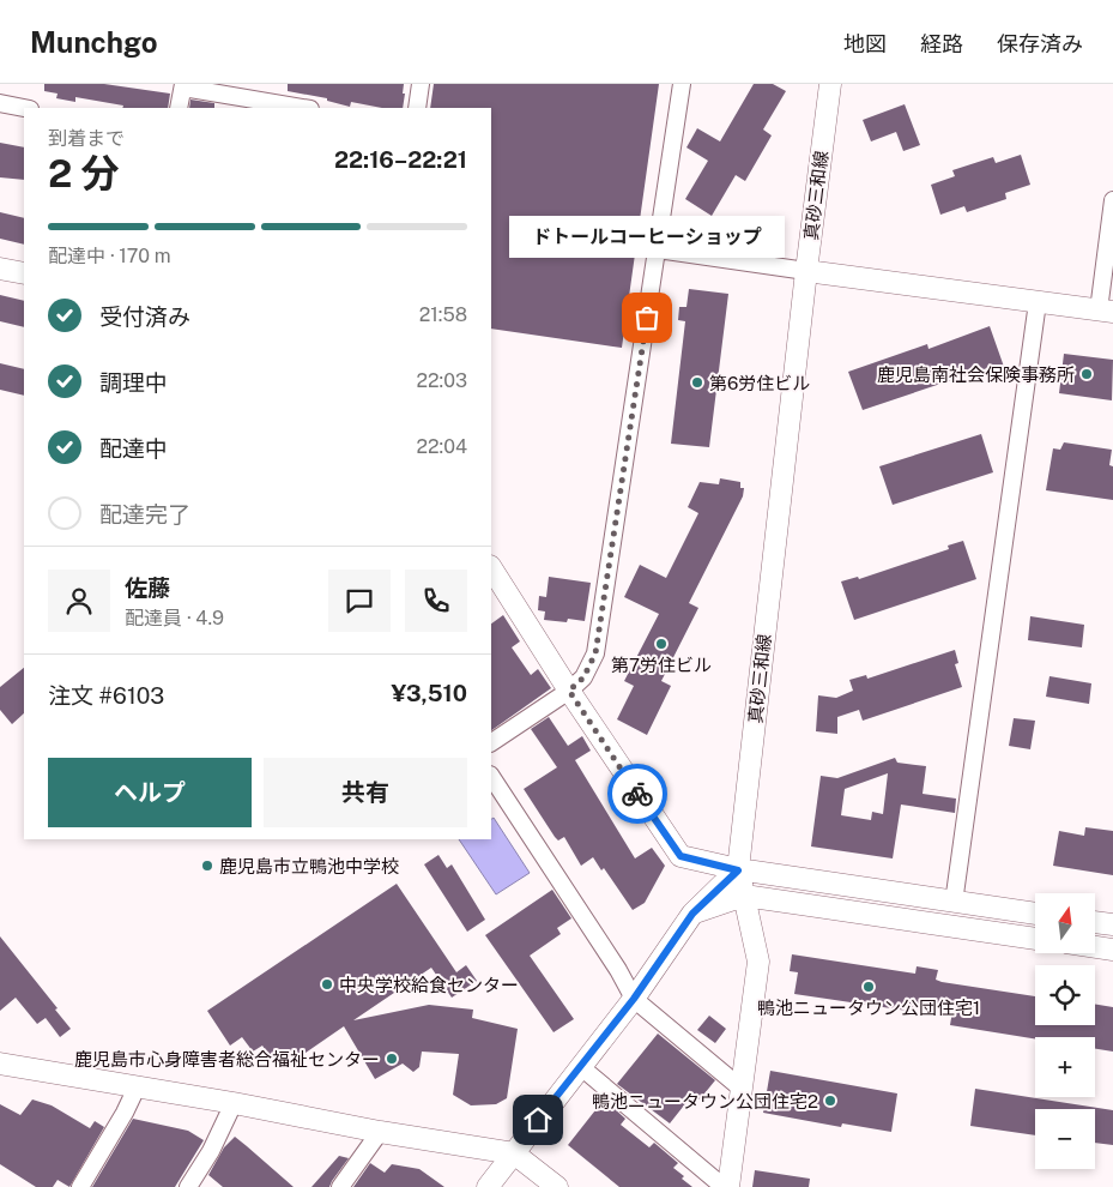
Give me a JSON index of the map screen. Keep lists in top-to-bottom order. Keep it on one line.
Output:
{"streets":{"street":["真砂三和線"]},"places":["ドトールコーヒーショップ","鹿児島南社会保険事務所","第6労住ビル","第7労住ビル","鹿児島市立鴨池中学校","中央学校給食センター","鴨池ニュータウン公団住宅1","鹿児島市心身障害者総合福祉センター","鴨池ニュータウン公団住宅2"],"north":"top","page":{"header":"Munchgo","nav":["地図","経路","保存済み"],"heading":["2 分","到着まで","22:16–22:21"],"panel":["佐藤","配達員 · 4.9","注文 #6103","¥3,510"],"bar":"配達中 · 170 m","bubble":"ドトールコーヒーショップ","list":[["受付済み","21:58"],["調理中","22:03"],["配達中","22:04"],"配達完了"],"buttons":["ヘルプ","共有"],"map_buttons":["+","−"]}}
